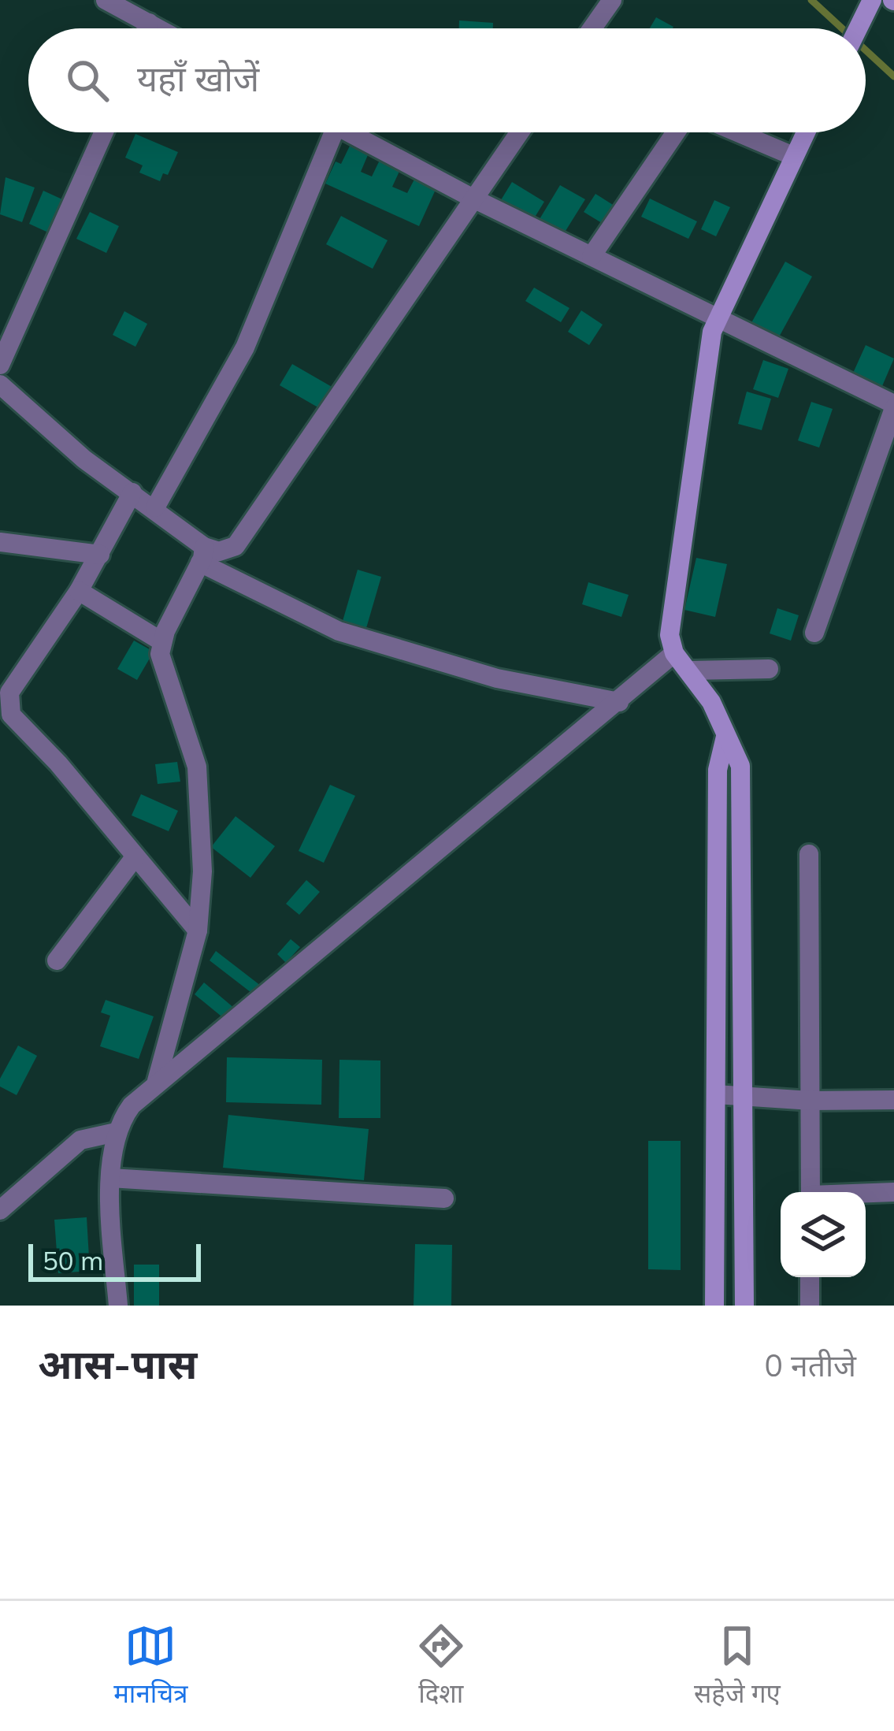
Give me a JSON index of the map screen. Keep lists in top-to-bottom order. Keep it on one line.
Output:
{"scale_bar":"50 m","page":{"search":"यहाँ खोजें","scale":"50 m","heading":["आस-पास","0 नतीजे"],"nav":["मानचित्र","दिशा","सहेजे गए"]}}
